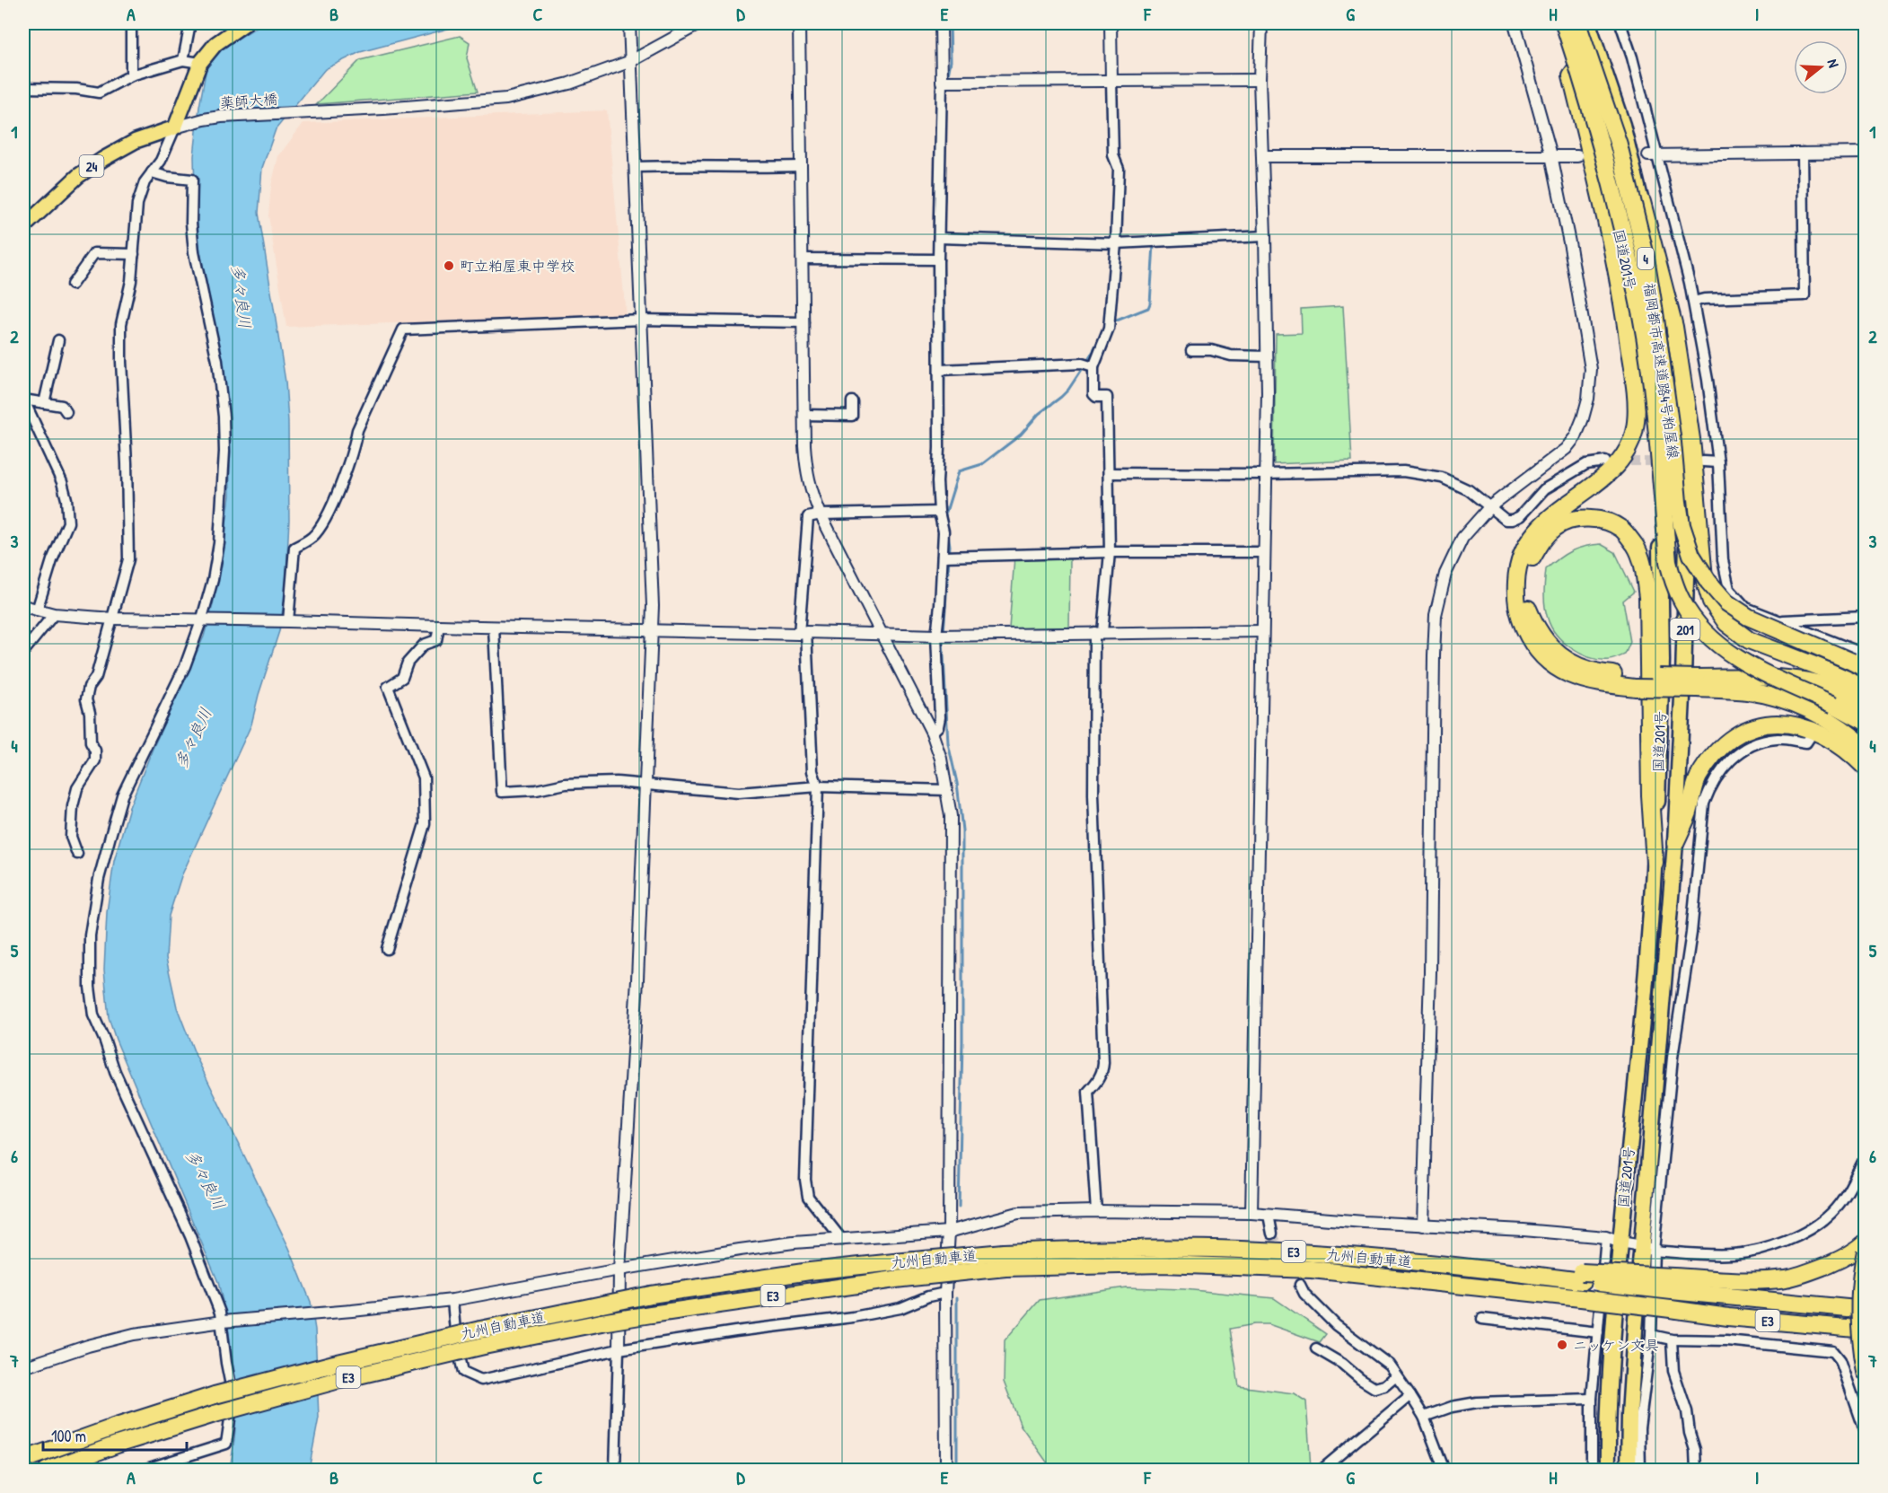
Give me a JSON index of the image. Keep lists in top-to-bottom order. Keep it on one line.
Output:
{"streets":{"highway":["4","国道201号","福岡都市高速道路4号粕屋線","201","E3","九州自動車道"],"main road":["24"],"street":["薬師大橋"]},"crossings":[["薬師大橋","24"]],"water":["多々良川"],"places":["町立粕屋東中学校","ニッケン文具"],"scale_bar":"100 m","north":"right","grid":{"columns":["A","B","C","D","E","F","G","H","I"],"rows":["1","2","3","4","5","6","7"]}}
